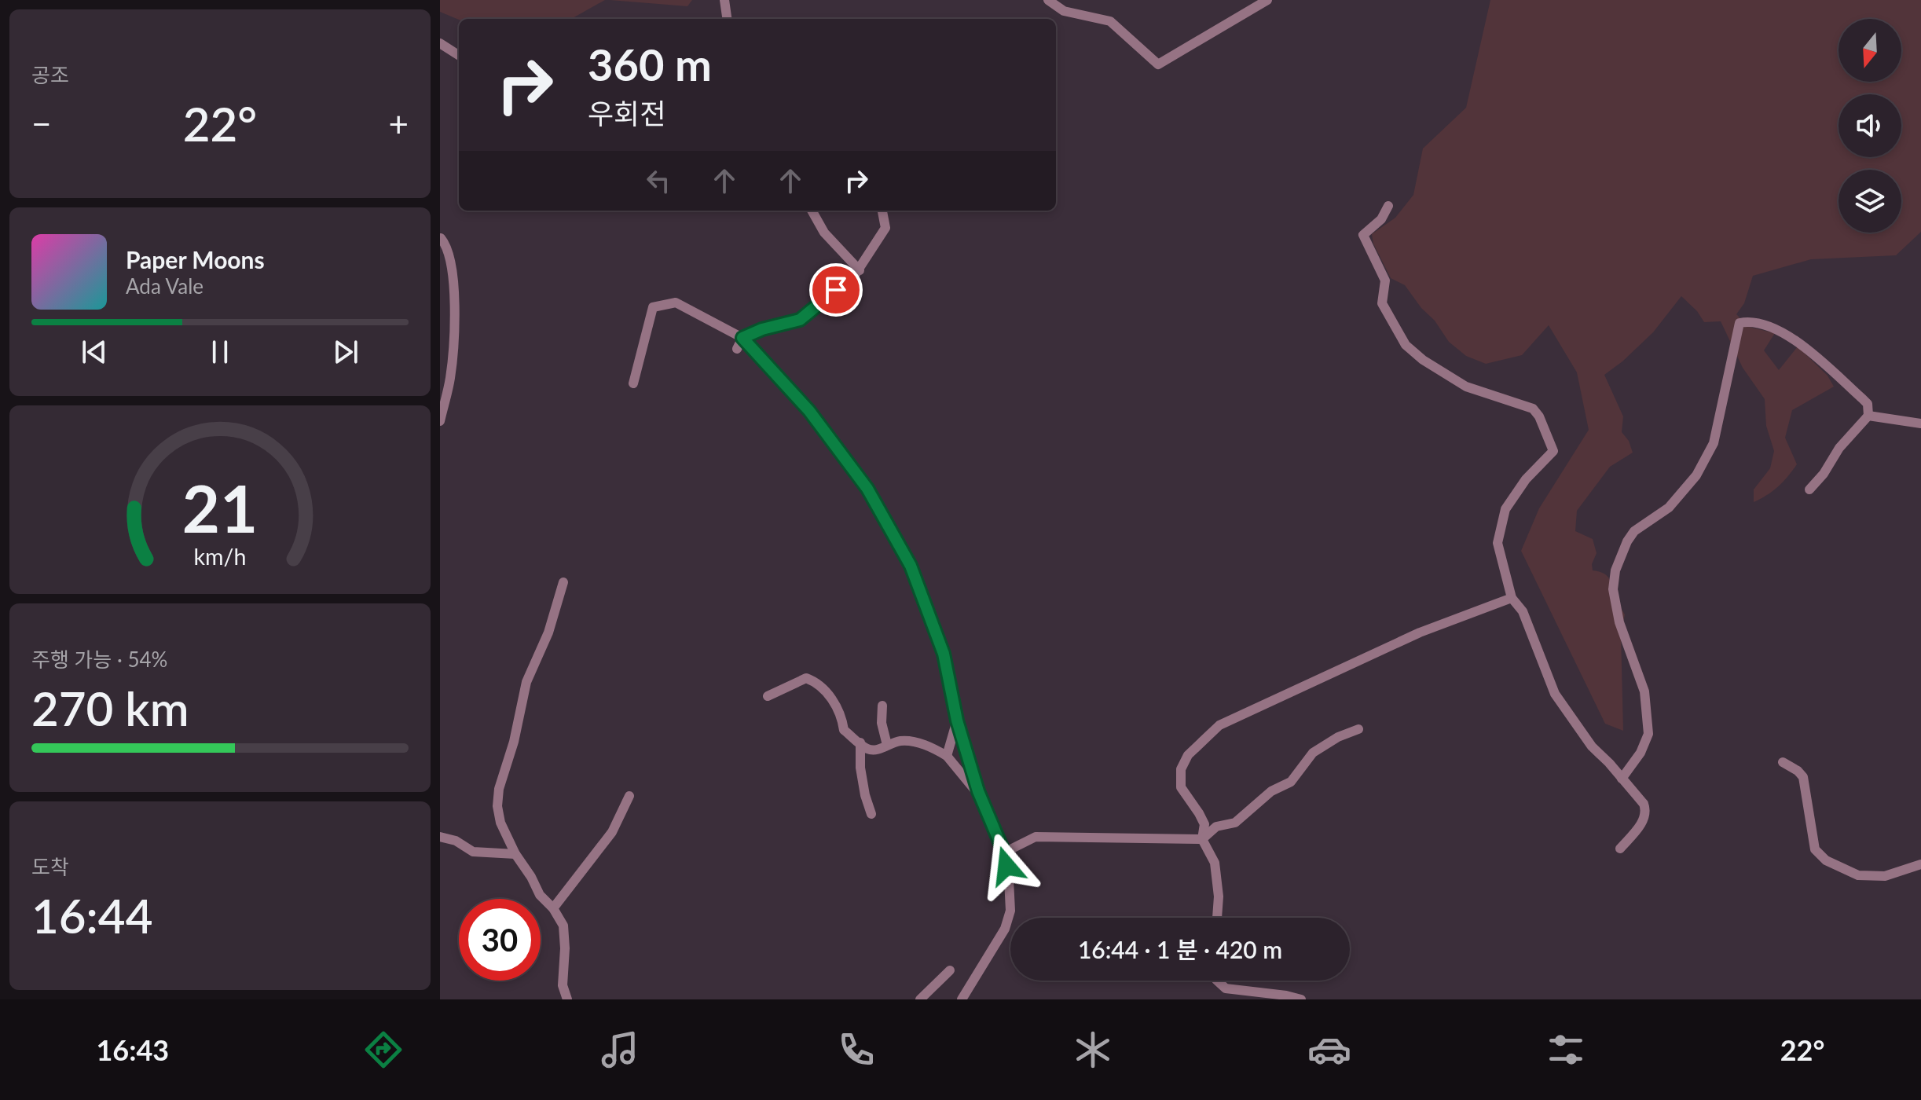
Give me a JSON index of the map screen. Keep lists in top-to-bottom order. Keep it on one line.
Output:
{"north":"bottom","page":{"tile":["공조",["주행 가능 · 54%","270 km"],["도착","16:44"]],"turn":["360 m","우회전"],"heat":["−","22°","+"],"song":["Paper Moons","Ada Vale"],"limit":"30","trip":"16:44 · 1 분 · 420 m","tabs":["16:43","22°"],"gauge":["21","km/h"]}}
